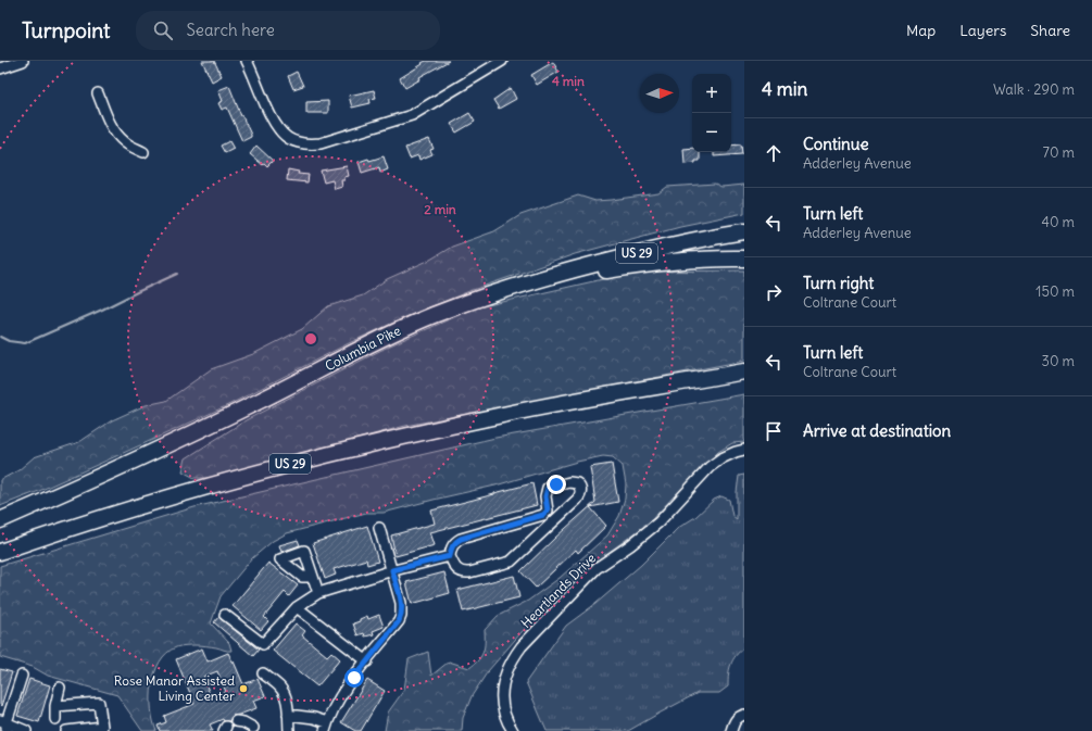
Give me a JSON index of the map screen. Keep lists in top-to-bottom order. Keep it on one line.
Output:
{"streets":{"highway":["US 29","Columbia Pike"],"street":["Heartlands Drive"]},"places":["Rose Manor Assisted Living Center"],"north":"right","page":{"header":"Turnpoint","search":"Search here","nav":["Map","Layers","Share"],"heading":["4 min","Walk · 290 m"],"map_buttons":["+","−"],"list":[["Continue","Adderley Avenue","70 m"],["Turn left","Adderley Avenue","40 m"],["Turn right","Coltrane Court","150 m"],["Turn left","Coltrane Court","30 m"],"Arrive at destination"]},"rings":["4 min","2 min"]}
